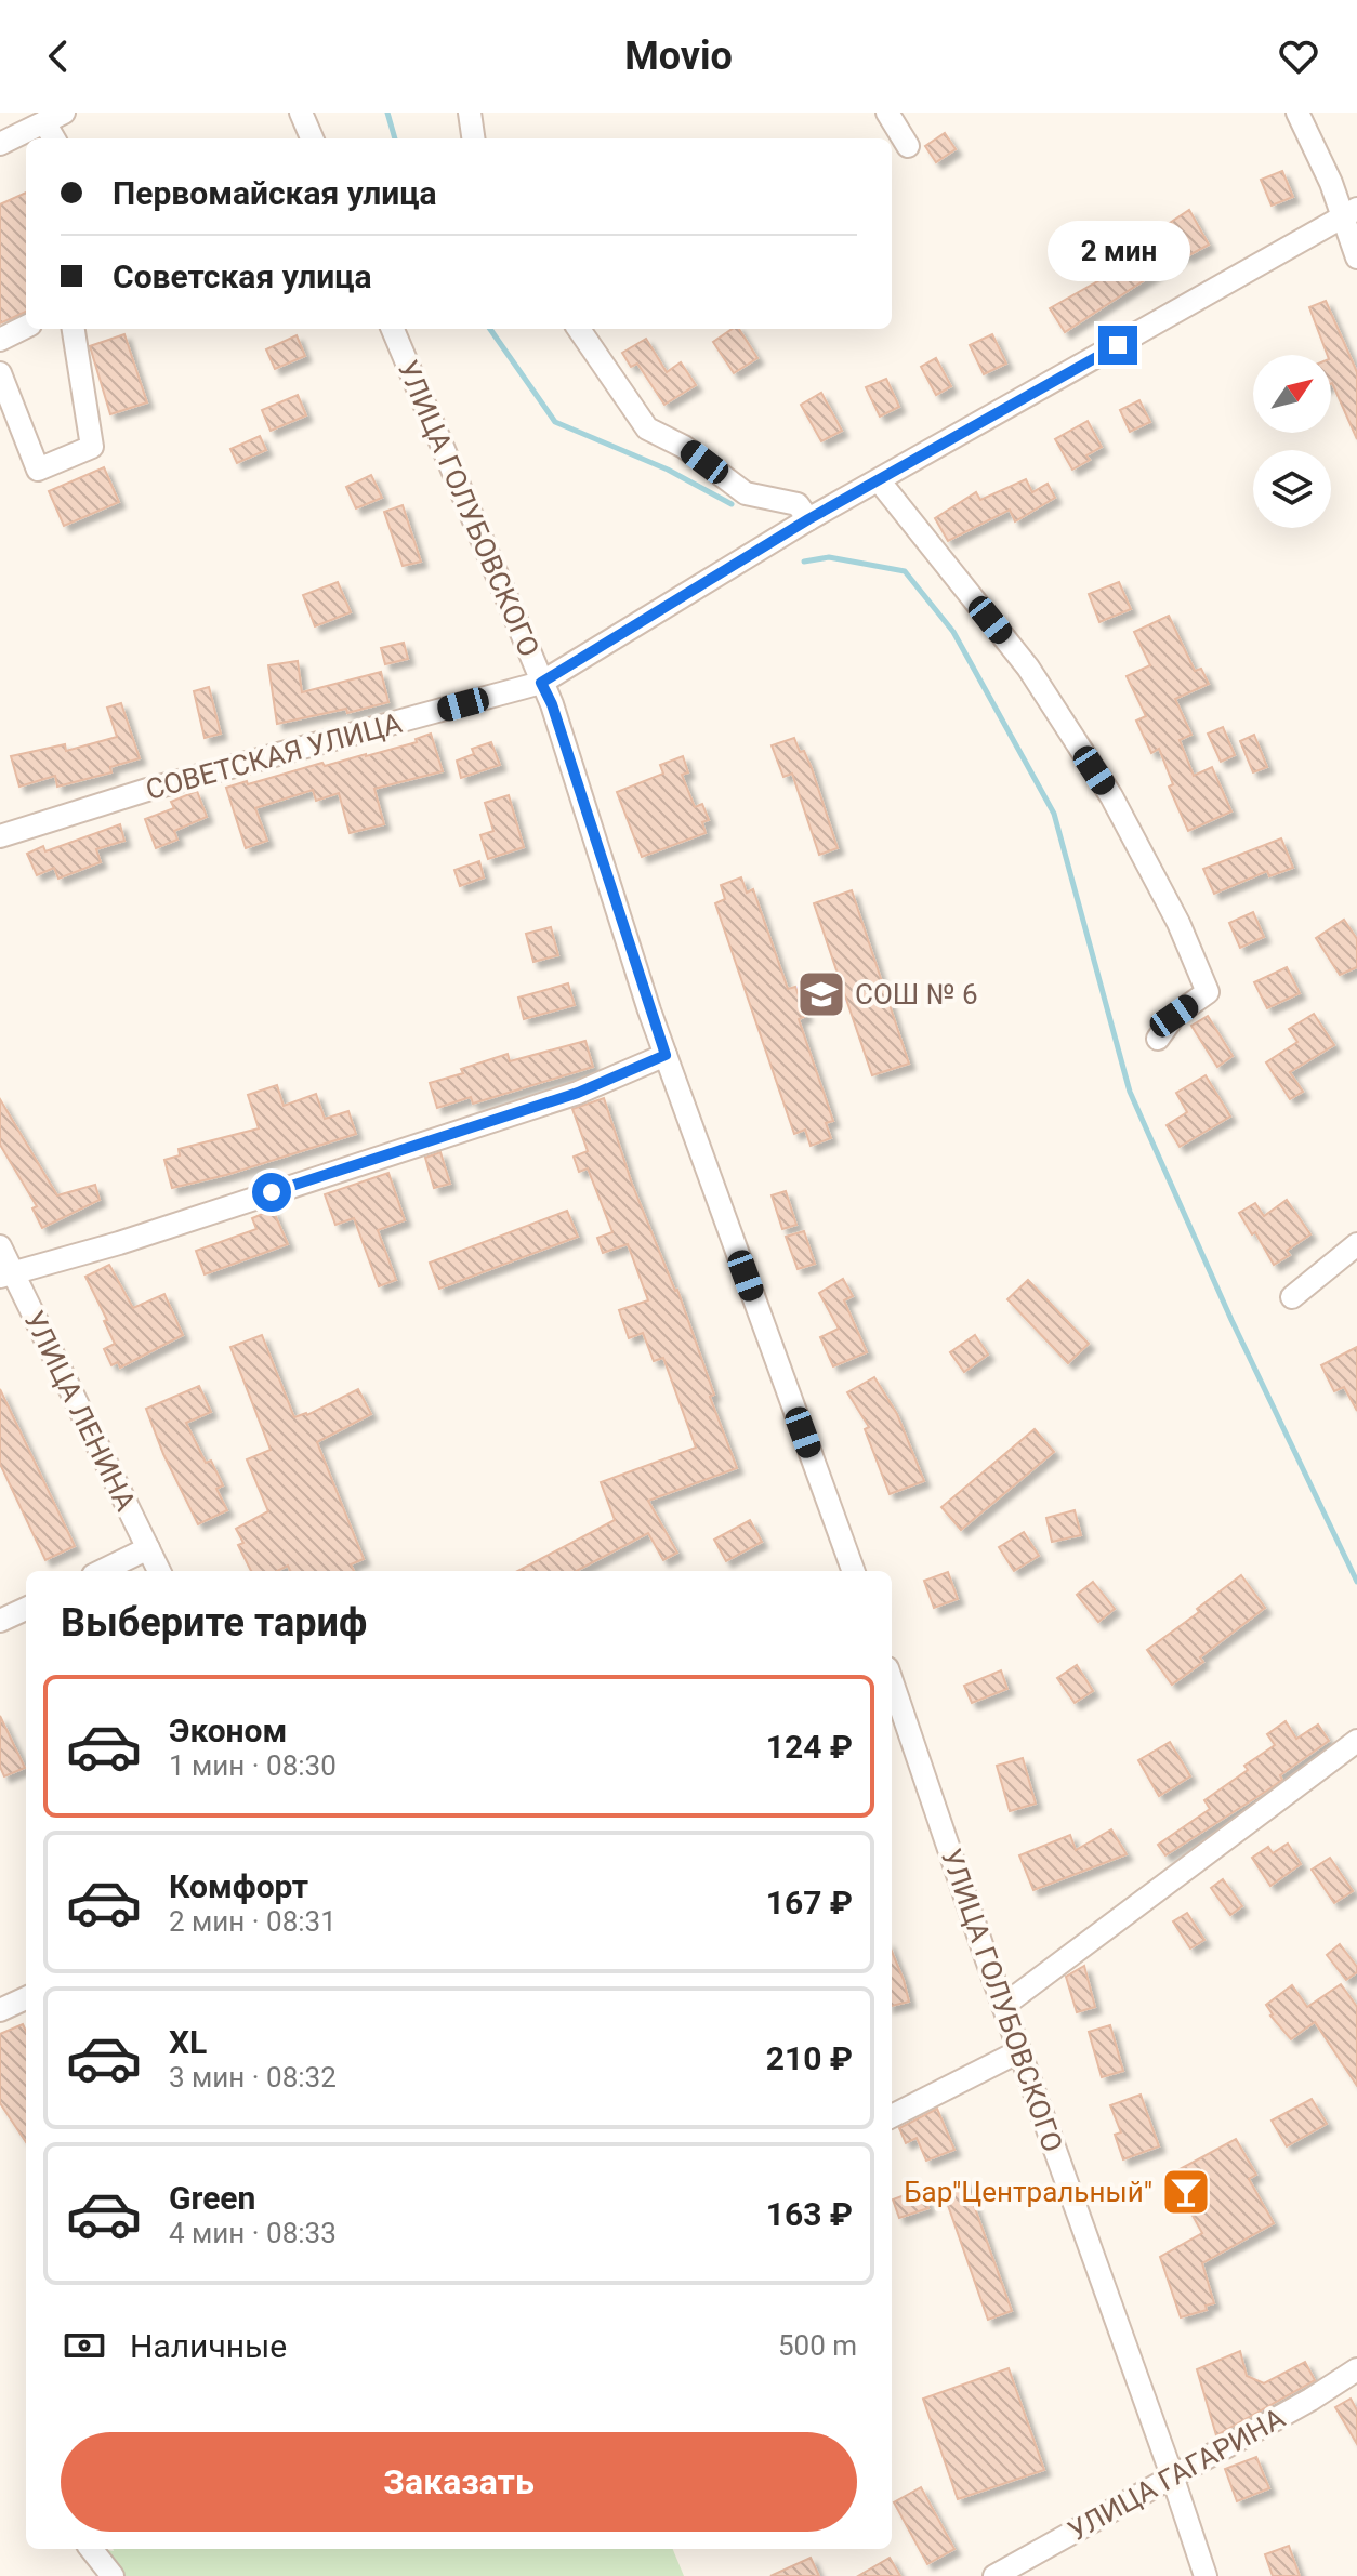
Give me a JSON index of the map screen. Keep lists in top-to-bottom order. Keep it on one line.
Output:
{"streets":{"street":["УЛИЦА ГОЛУБОВСКОГО","СОВЕТСКАЯ УЛИЦА","УЛИЦА ЛЕНИНА","УЛИЦА ГАГАРИНА"]},"crossings":[["УЛИЦА ГОЛУБОВСКОГО","СОВЕТСКАЯ УЛИЦА"],["УЛИЦА ГОЛУБОВСКОГО","УЛИЦА ГАГАРИНА"]],"places":{"school or university":["СОШ № 6"],"bar":["Бар\"Центральный\""]},"north":"top right","page":{"header":"Movio","banner":["Первомайская улица","Советская улица"],"bubble":"2 мин","heading":"Выберите тариф","list":[{"name":"Эконом","note":"1 мин · 08:30","value":"124 ₽"},{"name":"Комфорт","note":"2 мин · 08:31","value":"167 ₽"},{"name":"XL","note":"3 мин · 08:32","value":"210 ₽"},{"name":"Green","note":"4 мин · 08:33","value":"163 ₽"}],"pay":["Наличные","500 m"],"buttons":"Заказать"}}
